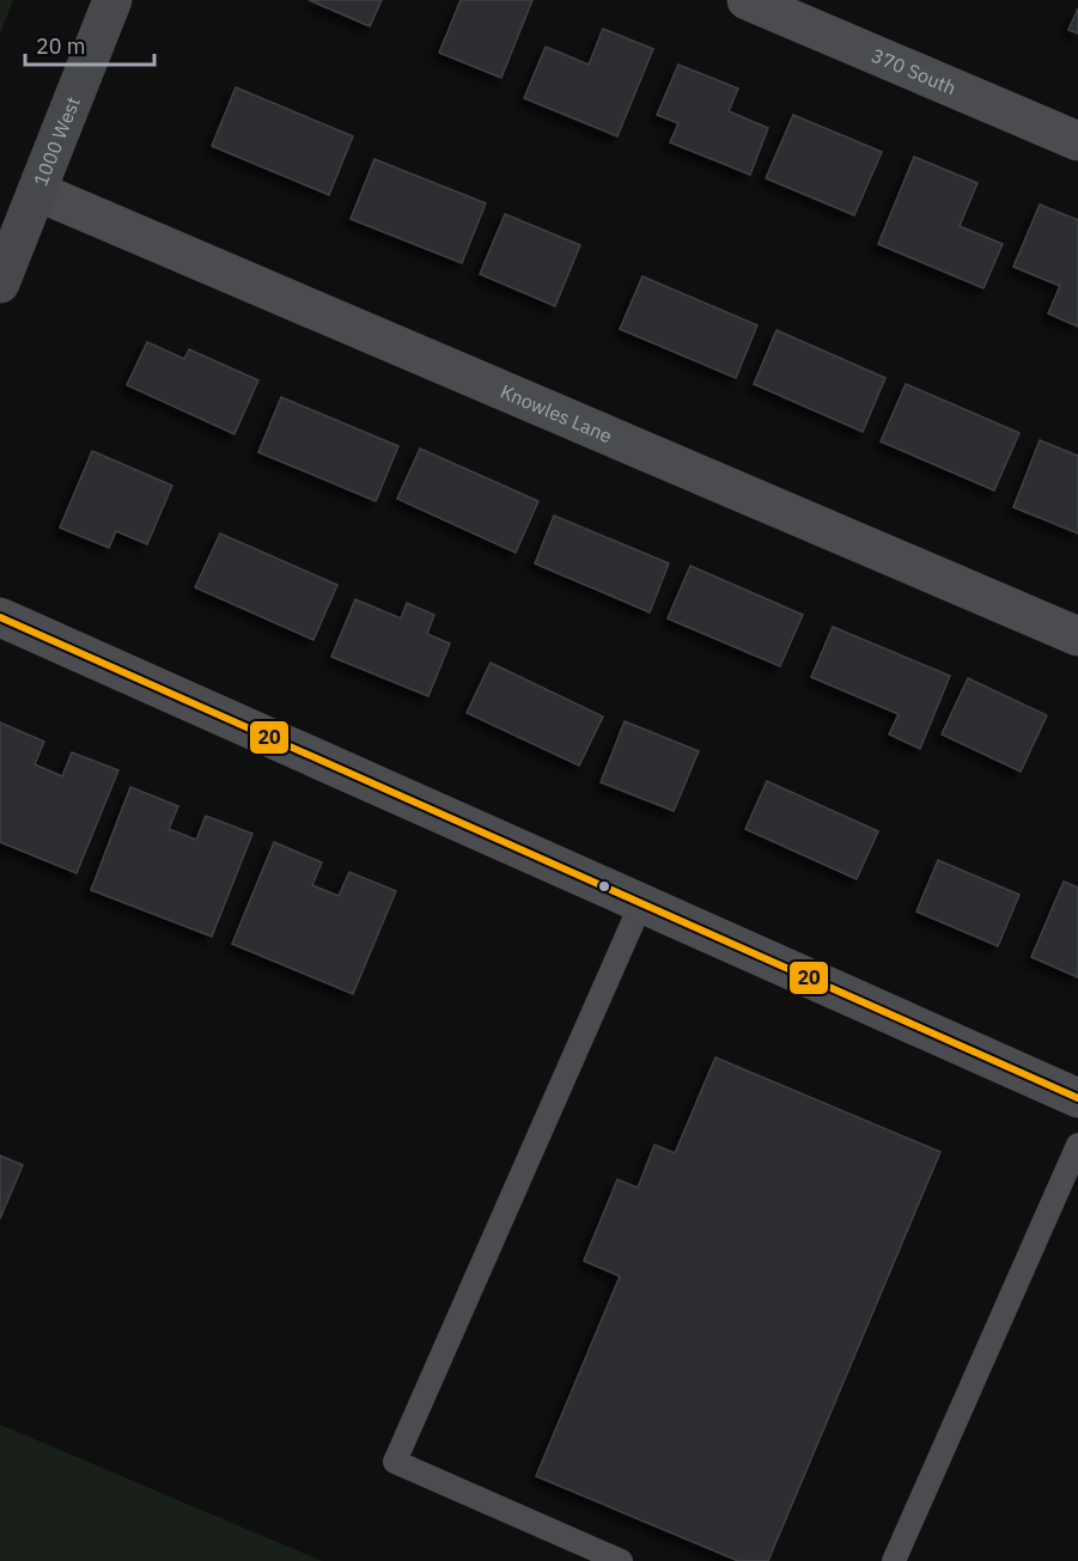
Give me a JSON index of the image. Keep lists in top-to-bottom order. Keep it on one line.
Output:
{"streets":{"main road":["1000 West"],"street":["370 South","Knowles Lane"]},"crossings":[["1000 West","Knowles Lane"]],"lines":["transit line 20"],"scale_bar":"20 m"}
